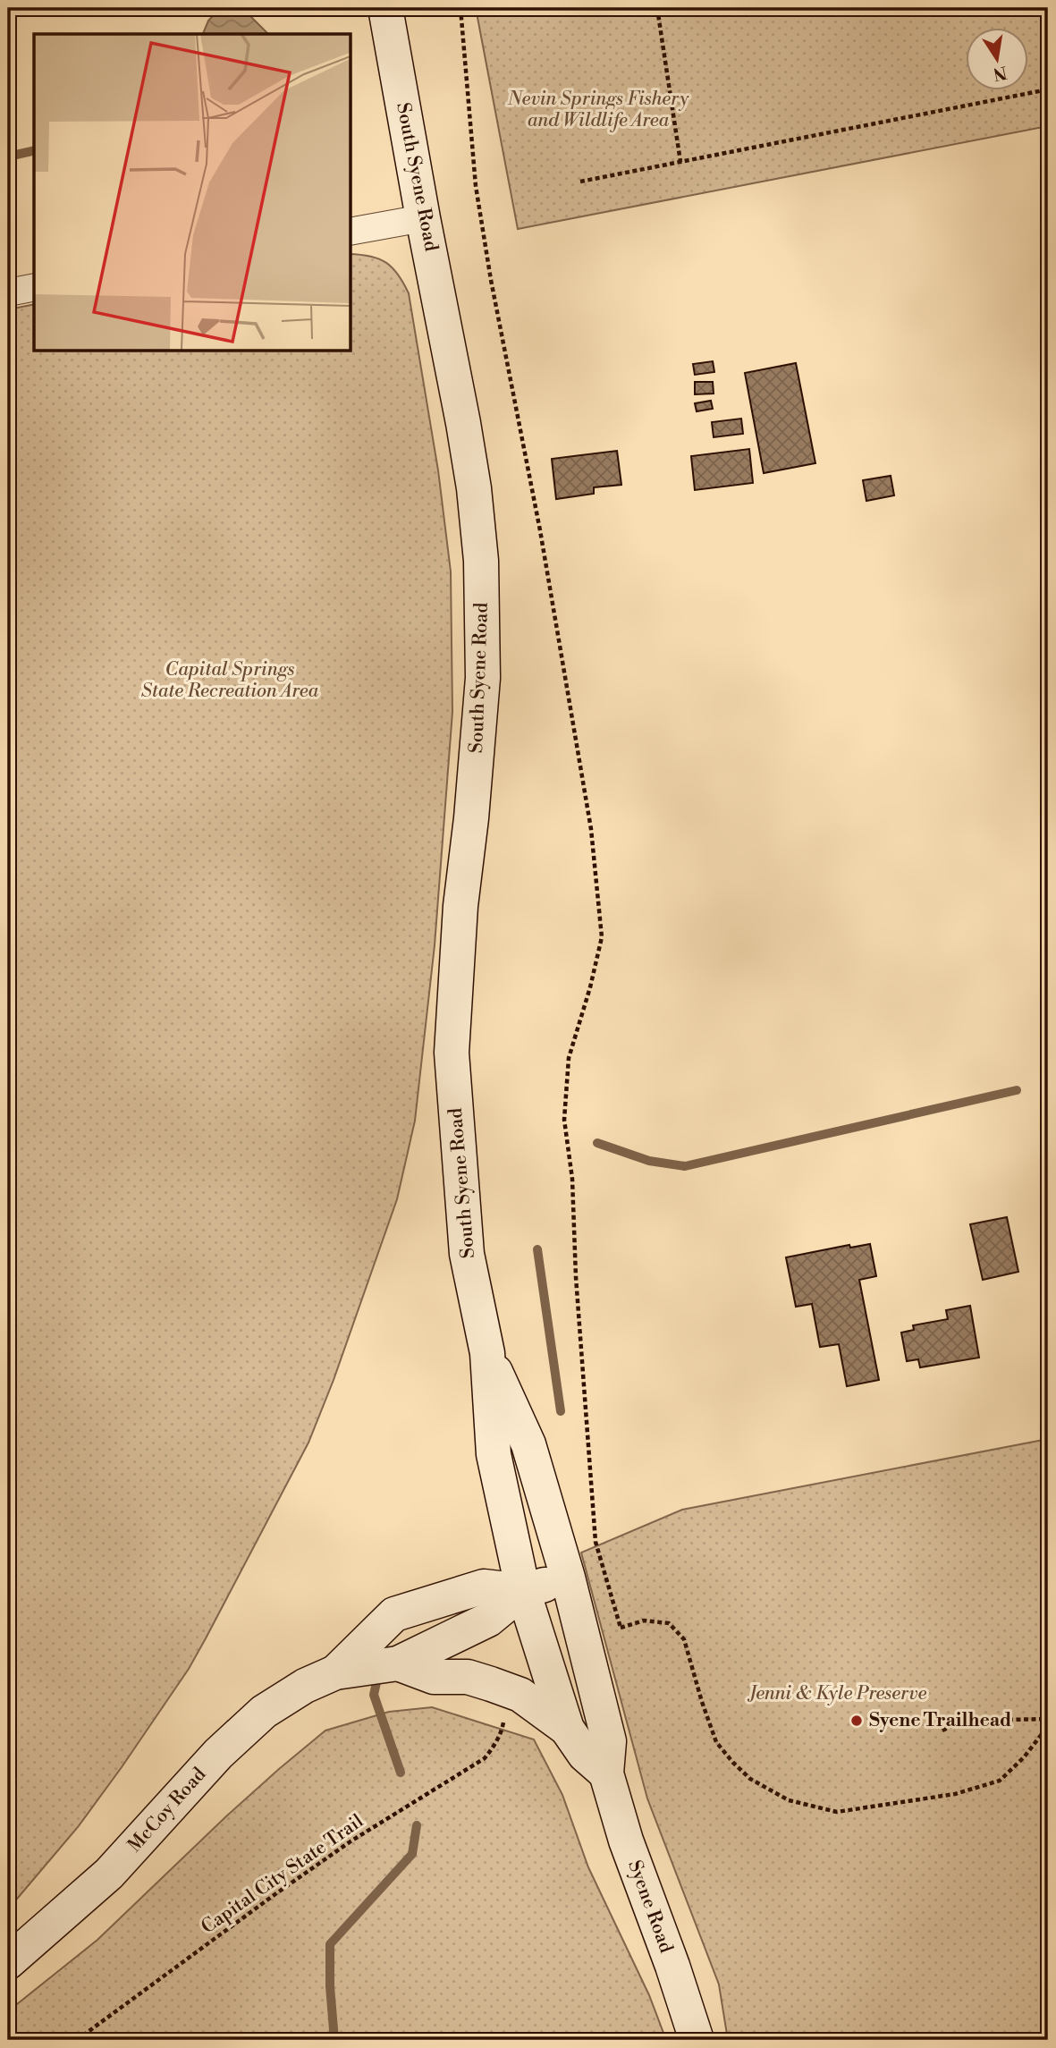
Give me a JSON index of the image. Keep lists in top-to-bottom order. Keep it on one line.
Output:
{"streets":{"street":["South Syene Road","McCoy Road","Syene Road"],"path":["Capital City State Trail"]},"crossings":[["South Syene Road","McCoy Road"],["South Syene Road","Syene Road"],["McCoy Road","Syene Road"]],"parks":["Nevin Springs Fishery and Wildlife Area","Capital Springs State Recreation Area","Jenni & Kyle Preserve"],"places":["Syene Trailhead"],"north":"bottom"}
